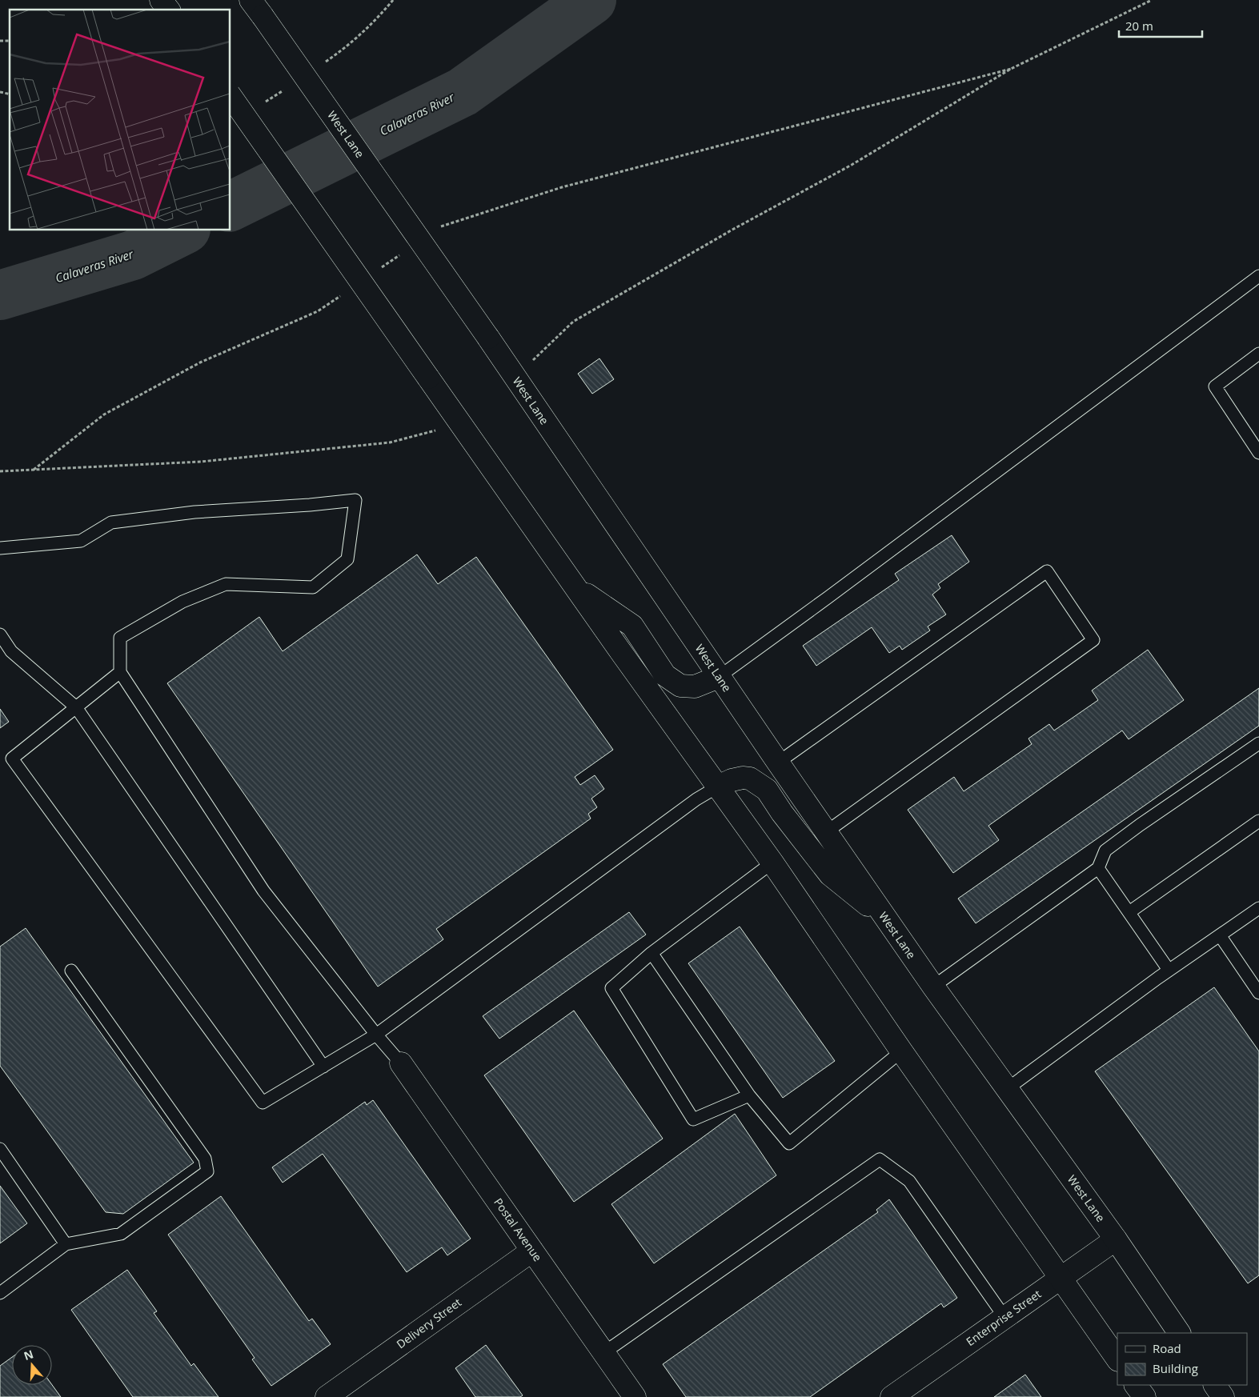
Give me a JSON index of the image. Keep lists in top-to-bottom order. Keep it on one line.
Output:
{"streets":{"main road":["West Lane","Postal Avenue","Enterprise Street","Delivery Street"]},"crossings":[["West Lane","Enterprise Street"],["Postal Avenue","Delivery Street"]],"water":["Calaveras River"],"legend":["Road","Building"],"scale_bar":"20 m","north":"top"}
